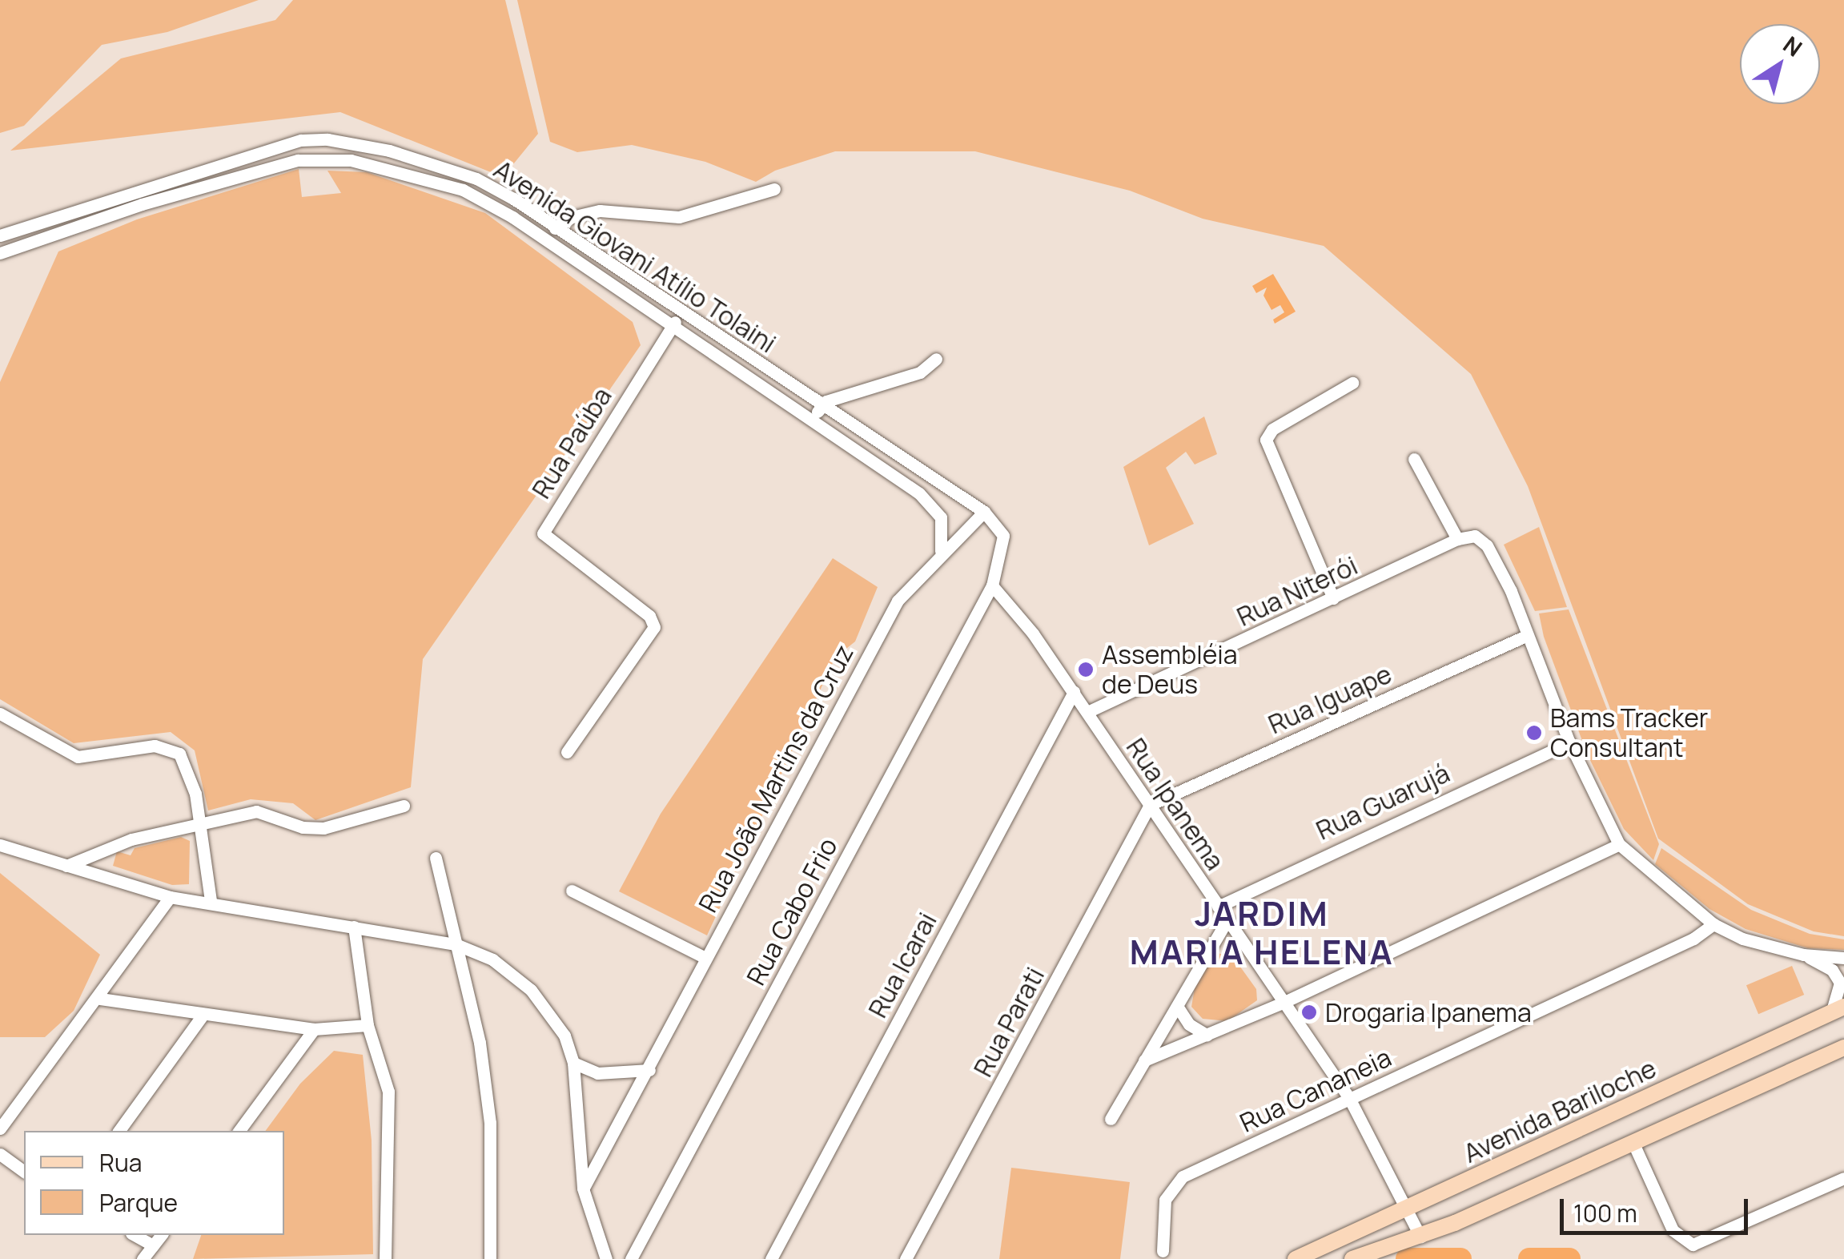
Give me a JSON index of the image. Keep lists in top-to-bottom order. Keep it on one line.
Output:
{"streets":{"main road":["Avenida Bariloche"],"street":["Avenida Giovani Atílio Tolaini","Rua Paúba","Rua Niterói","Rua Iguape","Rua João Martins da Cruz","Rua Guarujá","Rua Ipanema","Rua Cabo Frio","Rua Icarai","Rua Parati","Rua Cananeia"]},"crossings":[["Avenida Giovani Atílio Tolaini","Rua Paúba"],["Avenida Giovani Atílio Tolaini","Rua João Martins da Cruz"],["Rua Niterói","Rua Iguape"],["Rua Niterói","Rua Ipanema"],["Rua Iguape","Rua Ipanema"],["Rua Iguape","Rua Parati"],["Rua Guarujá","Rua Ipanema"],["Rua Ipanema","Rua Cabo Frio"],["Rua Ipanema","Rua Icarai"],["Rua Ipanema","Rua Parati"],["Rua Ipanema","Rua Cananeia"],["Rua Ipanema","Avenida Bariloche"]],"districts":["JARDIM MARIA HELENA"],"places":["Assembléia de Deus","Bams Tracker Consultant","Drogaria Ipanema"],"legend":["Rua","Parque"],"scale_bar":"100 m","north":"top right"}
